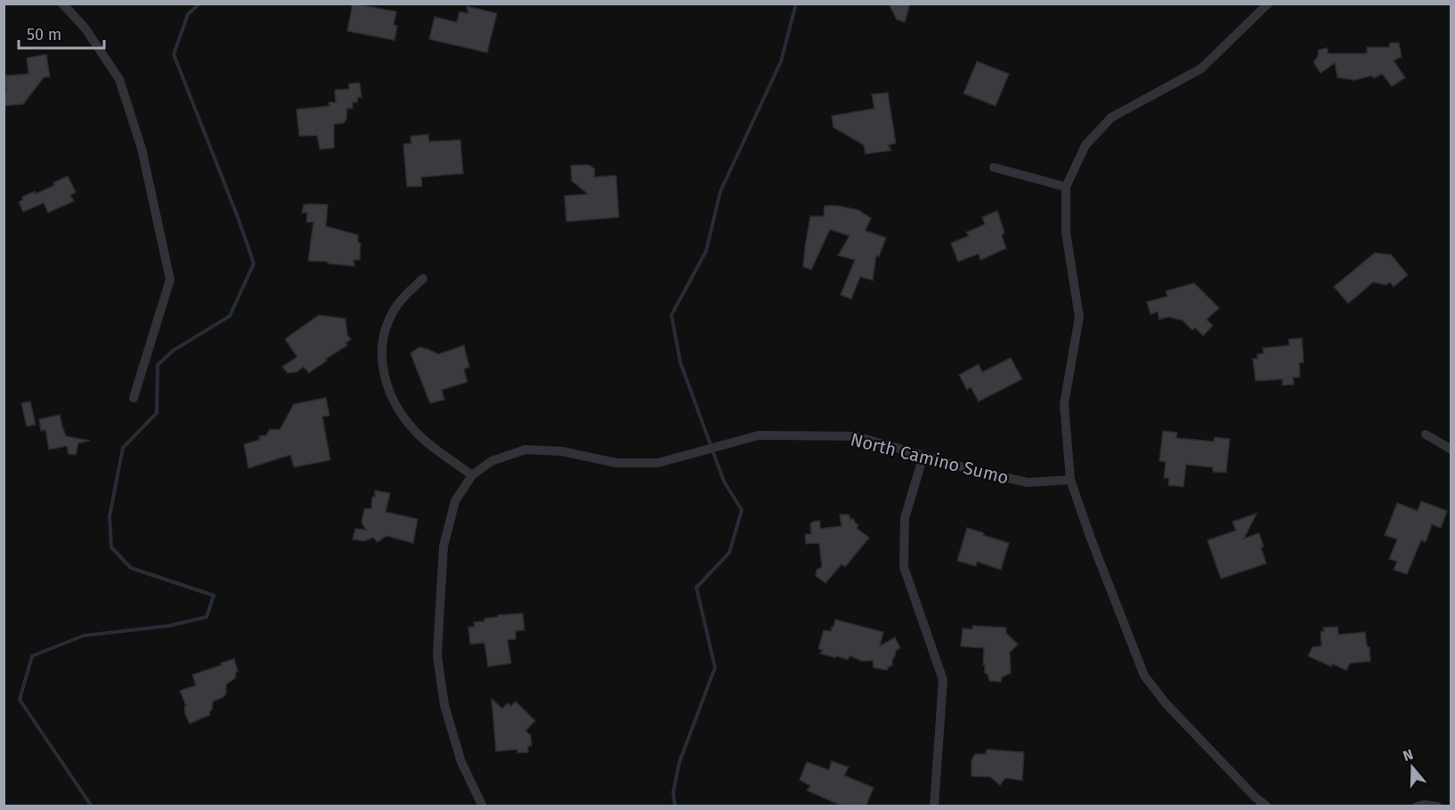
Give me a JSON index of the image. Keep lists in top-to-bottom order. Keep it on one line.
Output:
{"streets":{"street":["North Camino Sumo"]},"scale_bar":"50 m","north":"top"}
